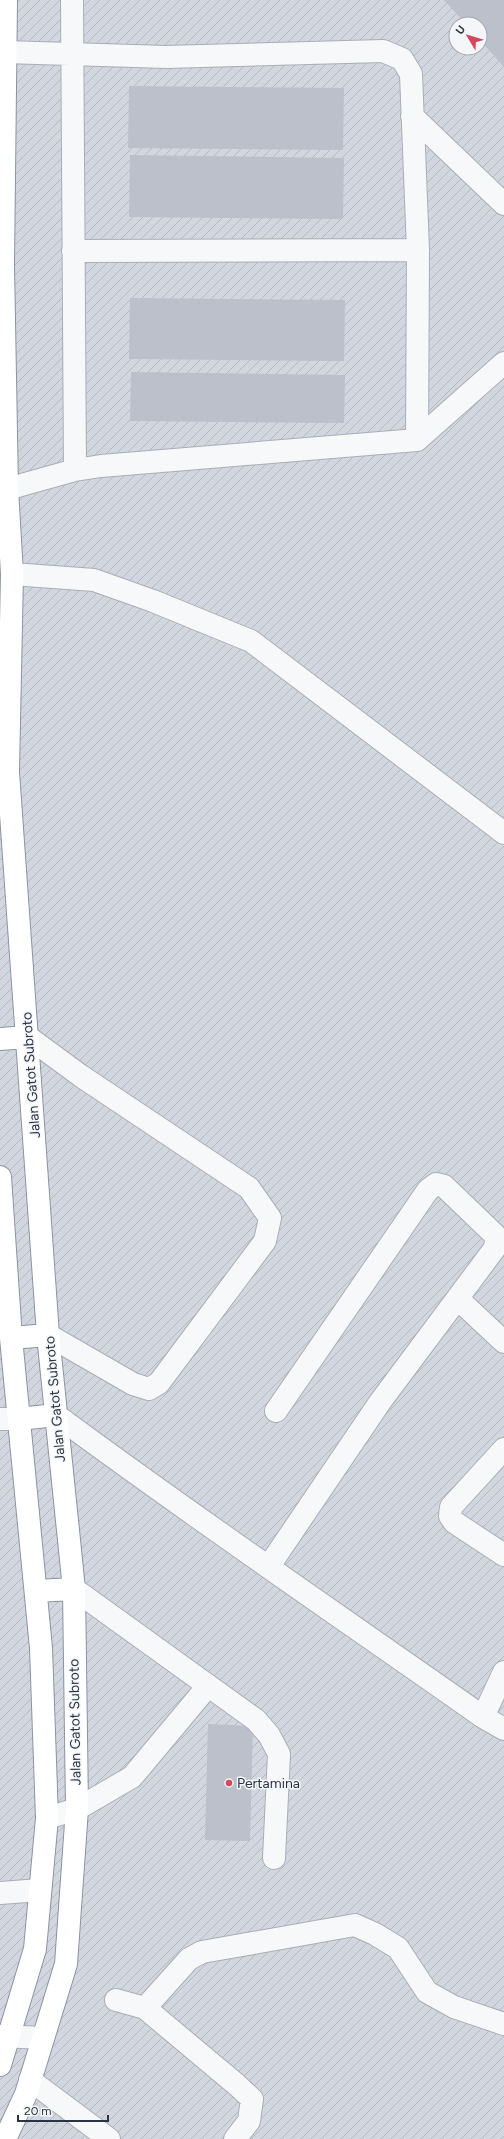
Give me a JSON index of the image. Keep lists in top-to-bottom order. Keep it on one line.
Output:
{"streets":{"highway":["Jalan Gatot Subroto"]},"places":["Pertamina"],"scale_bar":"20 m","north":"top left"}
